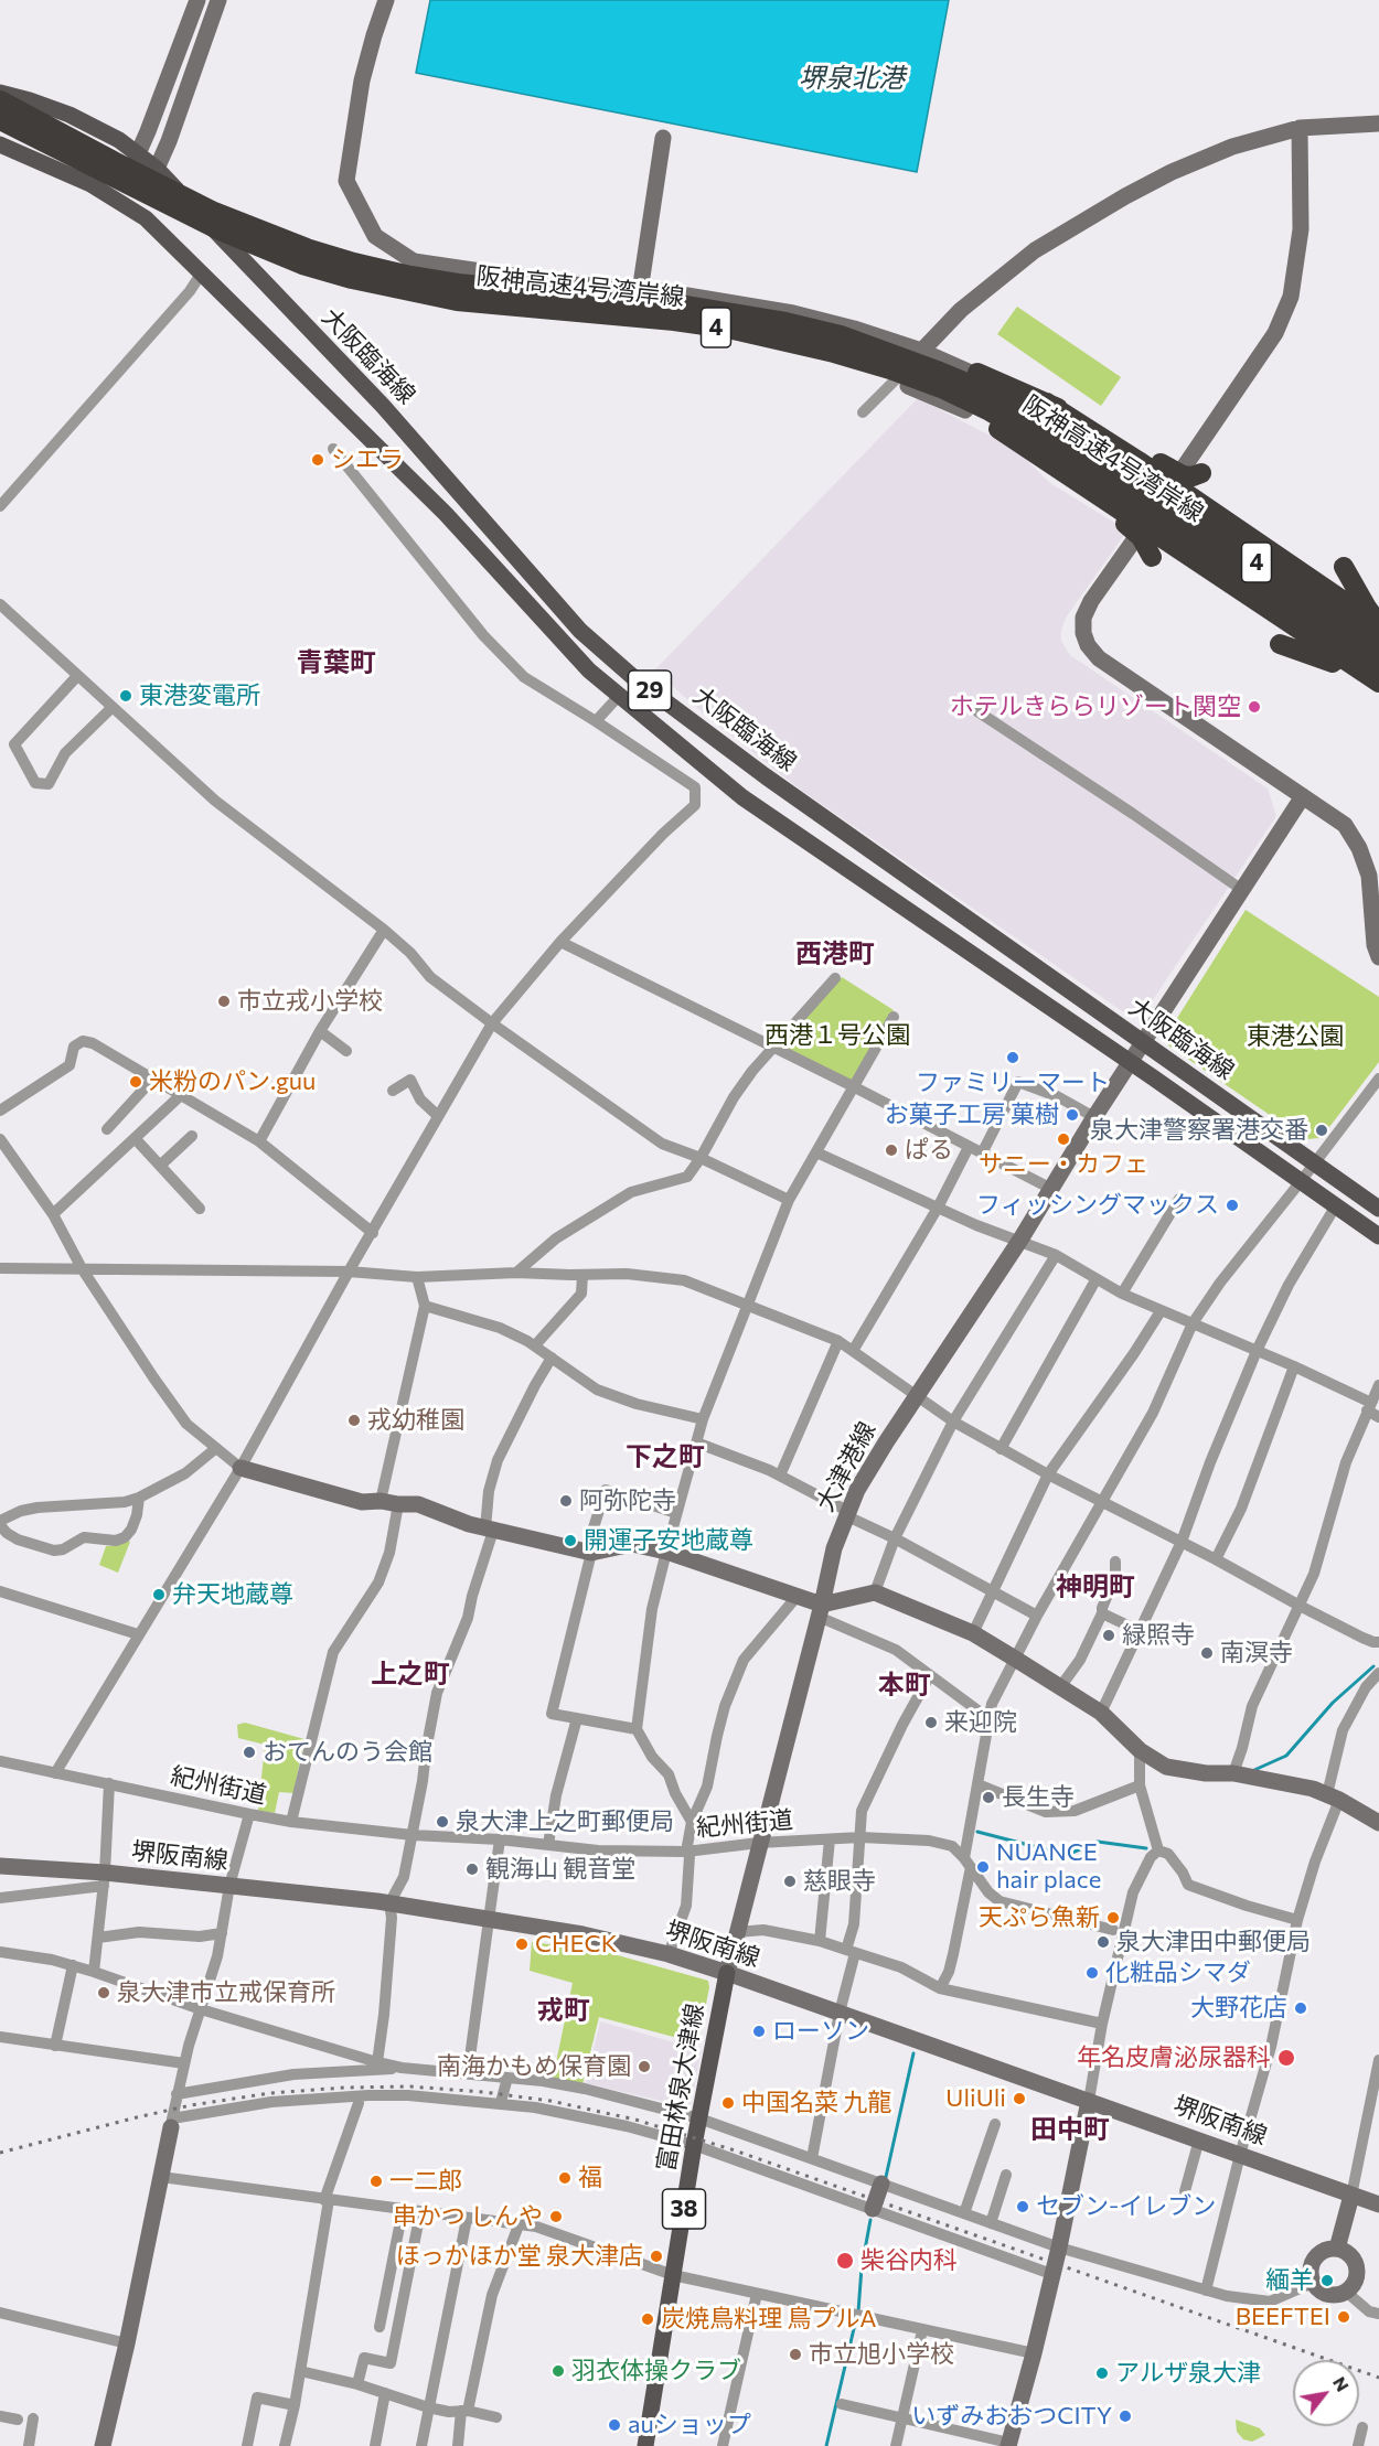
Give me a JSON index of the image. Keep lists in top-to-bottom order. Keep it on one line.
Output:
{"streets":{"highway":["阪神高速4号湾岸線","4"],"main road":["大阪臨海線","29","富田林泉大津線","38"],"street":["大津港線","紀州街道","堺阪南線"]},"crossings":[["大阪臨海線","大津港線"],["大津港線","紀州街道"],["大津港線","堺阪南線"],["大津港線","富田林泉大津線"],["堺阪南線","富田林泉大津線"]],"districts":["青葉町","西港町","下之町","神明町","上之町","本町","戎町","田中町"],"water":["堺泉北港"],"parks":["西港１号公園","東港公園"],"places":["シエラ","東港変電所","ホテルきららリゾート関空","市立戎小学校","ファミリーマート","米粉のパン.guu","お菓子工房 菓樹","泉大津警察署港交番","サニー・カフェ","ぱる","フィッシングマックス","戎幼稚園","阿弥陀寺","開運子安地蔵尊","弁天地蔵尊","緑照寺","南溟寺","来迎院","おてんのう会館","長生寺","泉大津上之町郵便局","NUANCE hair place","観海山 観音堂","慈眼寺","天ぷら魚新","泉大津田中郵便局","CHECK","化粧品シマダ","泉大津市立戒保育所","大野花店","ローソン","年名皮膚泌尿器科","南海かもめ保育園","UliUli","中国名菜 九龍","福","一二郎","セブン-イレブン","串かつ しんや","ほっかほか堂 泉大津店","柴谷内科","緬羊","BEEFTEI","炭焼鳥料理 鳥プルA","市立旭小学校","羽衣体操クラブ","アルザ泉大津","いずみおおつCITY","auショップ"],"north":"top right"}
